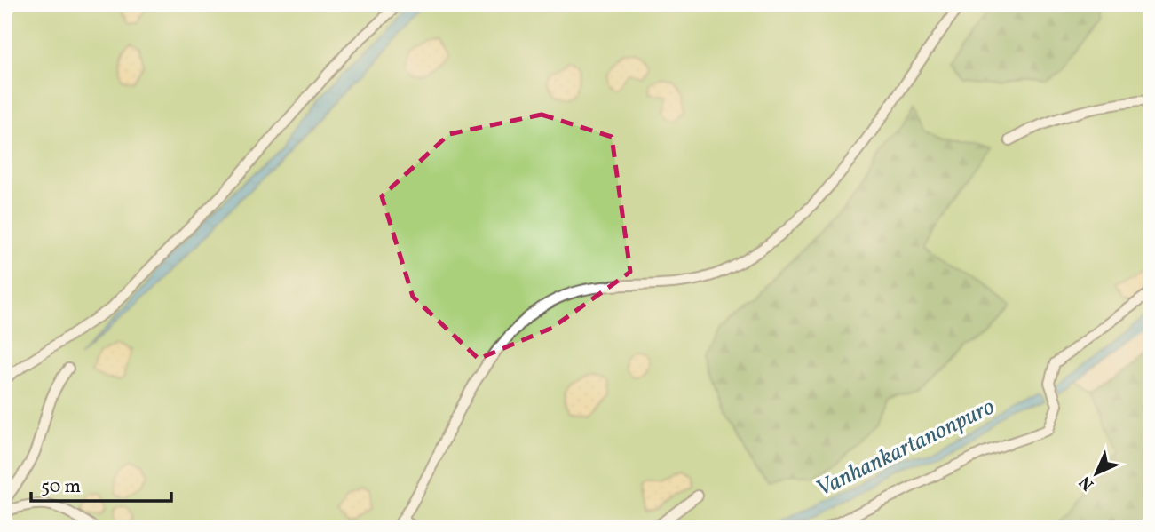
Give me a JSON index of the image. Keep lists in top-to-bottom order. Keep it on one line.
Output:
{"water":["Vanhankartanonpuro"],"scale_bar":"50 m","north":"bottom left"}
